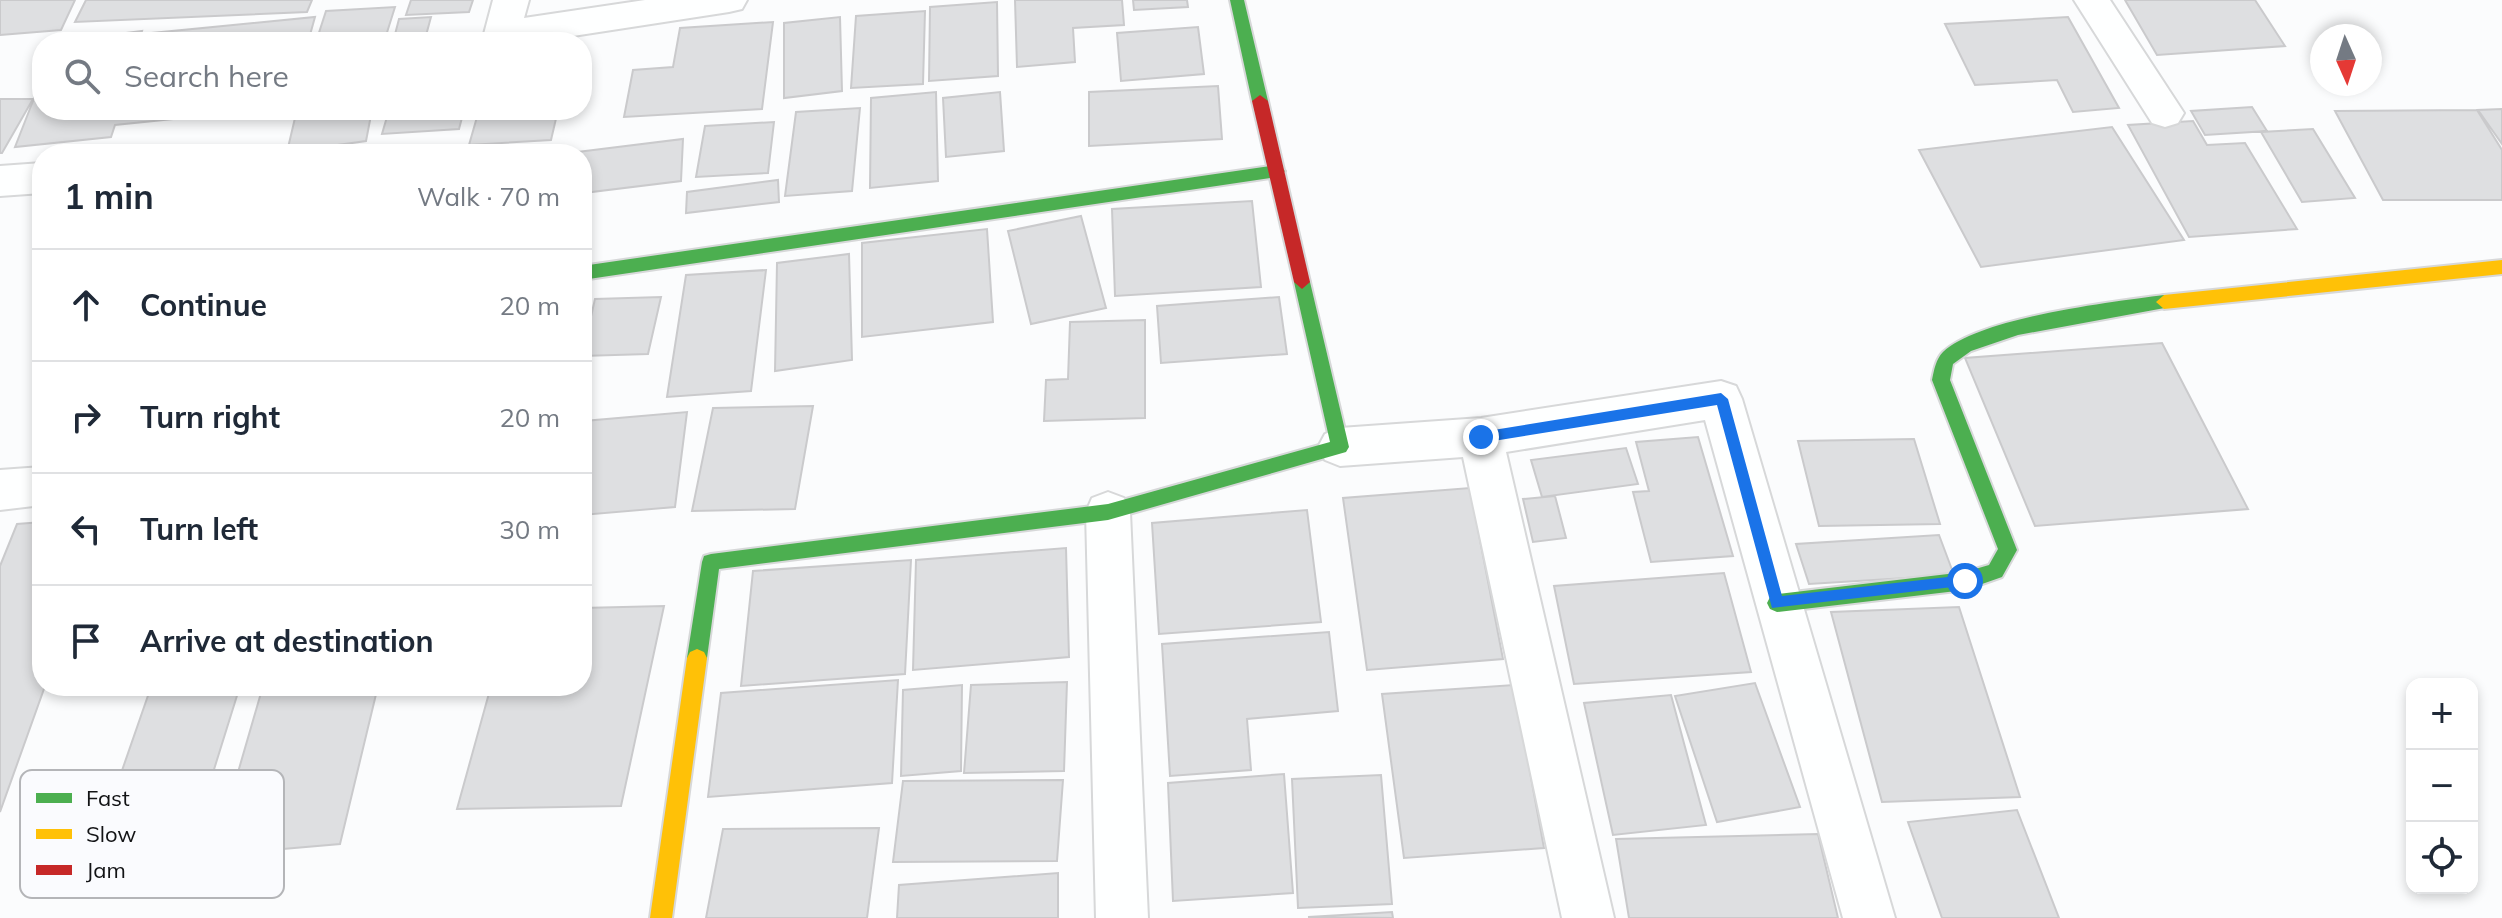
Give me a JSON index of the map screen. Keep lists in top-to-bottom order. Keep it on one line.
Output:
{"legend":["Fast","Slow","Jam"],"north":"bottom","page":{"search":"Search here","heading":["1 min","Walk · 70 m"],"list":[["Continue","20 m"],["Turn right","20 m"],["Turn left","30 m"],"Arrive at destination"],"map_buttons":["+","−"]}}
